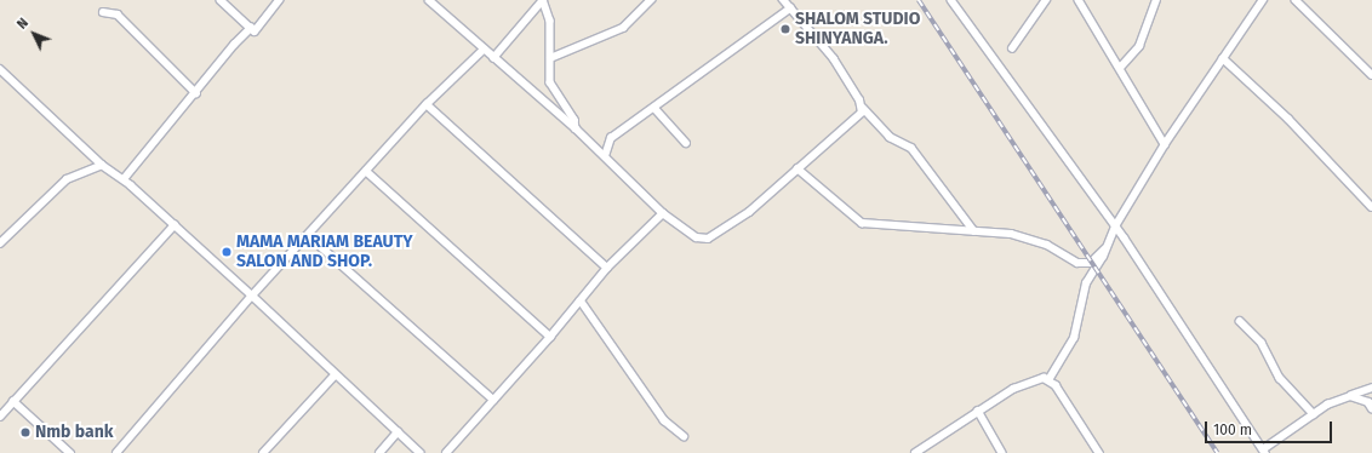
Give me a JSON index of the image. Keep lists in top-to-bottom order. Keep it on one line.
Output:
{"places":["SHALOM STUDIO SHINYANGA.","MAMA MARIAM BEAUTY SALON AND SHOP.","Nmb bank"],"scale_bar":"100 m","north":"top left"}
